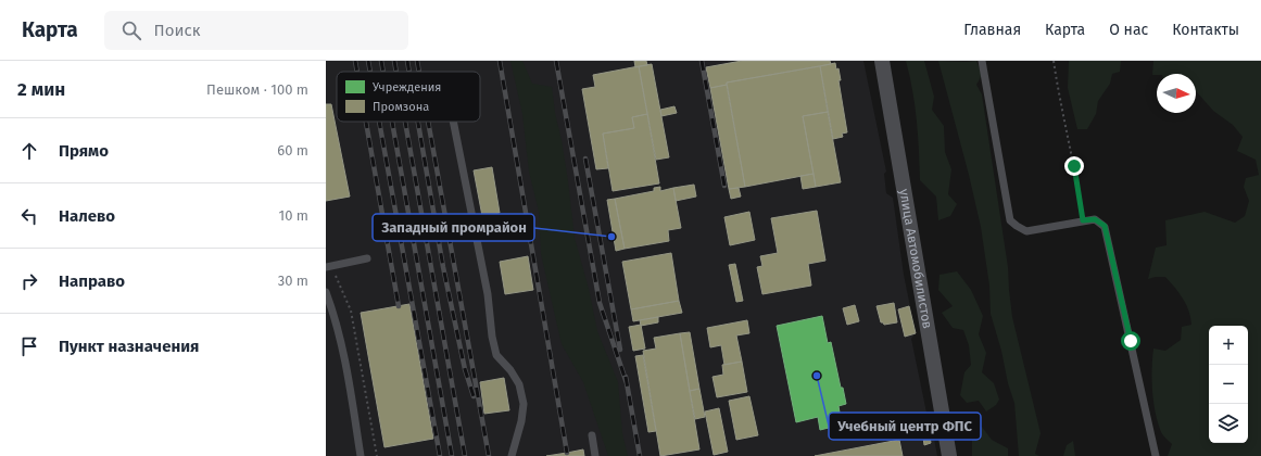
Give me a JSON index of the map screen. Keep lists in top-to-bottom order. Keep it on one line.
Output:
{"streets":{"street":["улица Автомобилистов"]},"places":["Западный промрайон","Учебный центр ФПС"],"legend":["Учреждения","Промзона"],"north":"right","page":{"header":"Карта","search":"Поиск","nav":["Главная","Карта","О нас","Контакты"],"heading":["2 мин","Пешком · 100 m"],"list":[["Прямо","60 m"],["Налево","10 m"],["Направо","30 m"],"Пункт назначения"],"map_buttons":["+","−"]}}
